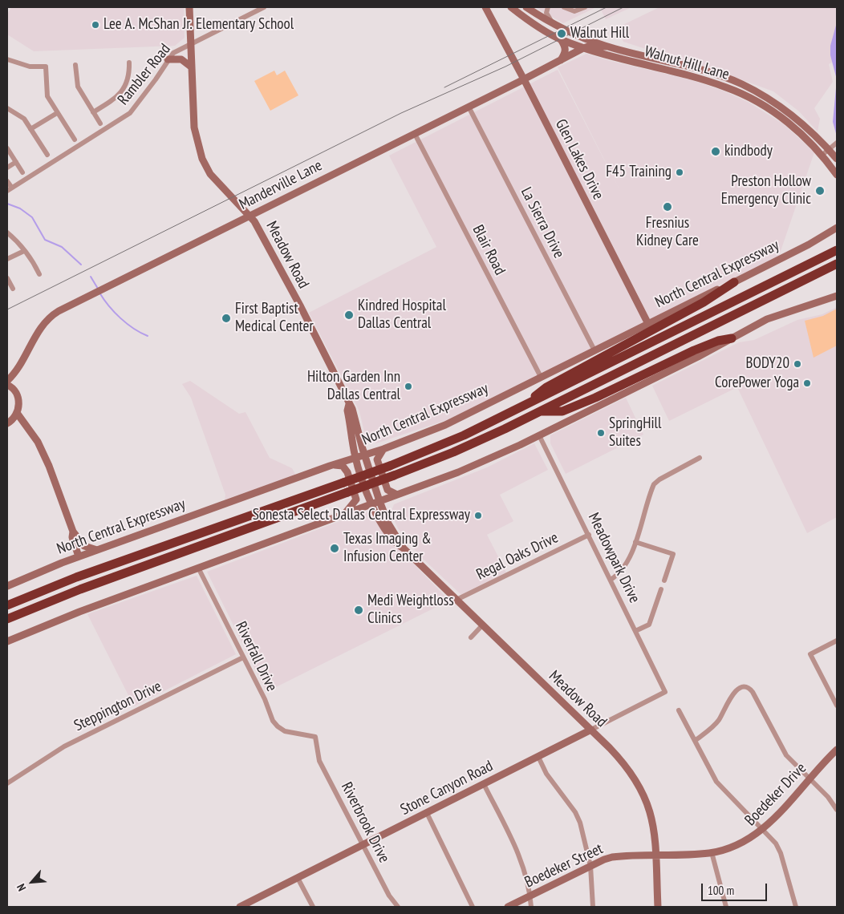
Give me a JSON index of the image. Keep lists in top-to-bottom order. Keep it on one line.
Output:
{"streets":{"highway":["North Central Expressway"],"street":["Walnut Hill Lane","Rambler Road","Glen Lakes Drive","Manderville Lane","La Sierra Drive","Blair Road","Meadow Road","Regal Oaks Drive","Meadowpark Drive","Riverfall Drive","Steppington Drive","Stone Canyon Road","Boedeker Drive","Riverbrook Drive","Boedeker Street"]},"crossings":[["Walnut Hill Lane","Manderville Lane"],["Rambler Road","Meadow Road"],["Glen Lakes Drive","Manderville Lane"],["Glen Lakes Drive","North Central Expressway"],["Manderville Lane","La Sierra Drive"],["Manderville Lane","Blair Road"],["Manderville Lane","Meadow Road"],["La Sierra Drive","North Central Expressway"],["Blair Road","North Central Expressway"],["Meadow Road","North Central Expressway"],["Meadow Road","Regal Oaks Drive"],["Meadow Road","Stone Canyon Road"],["Meadow Road","Boedeker Drive"],["Meadow Road","Boedeker Street"],["Regal Oaks Drive","Meadowpark Drive"],["Meadowpark Drive","Stone Canyon Road"],["Riverfall Drive","Steppington Drive"],["Riverfall Drive","Riverbrook Drive"],["Stone Canyon Road","Riverbrook Drive"],["Boedeker Drive","Boedeker Street"]],"places":["Lee A. McShan Jr. Elementary School","Walnut Hill","kindbody","F45 Training","Preston Hollow Emergency Clinic","Fresnius Kidney Care","Kindred Hospital Dallas Central","First Baptist Medical Center","BODY20","CorePower Yoga","Hilton Garden Inn Dallas Central","SpringHill Suites","Sonesta Select Dallas Central Expressway","Texas Imaging & Infusion Center","Medi Weightloss Clinics"],"scale_bar":"100 m","north":"bottom left"}
